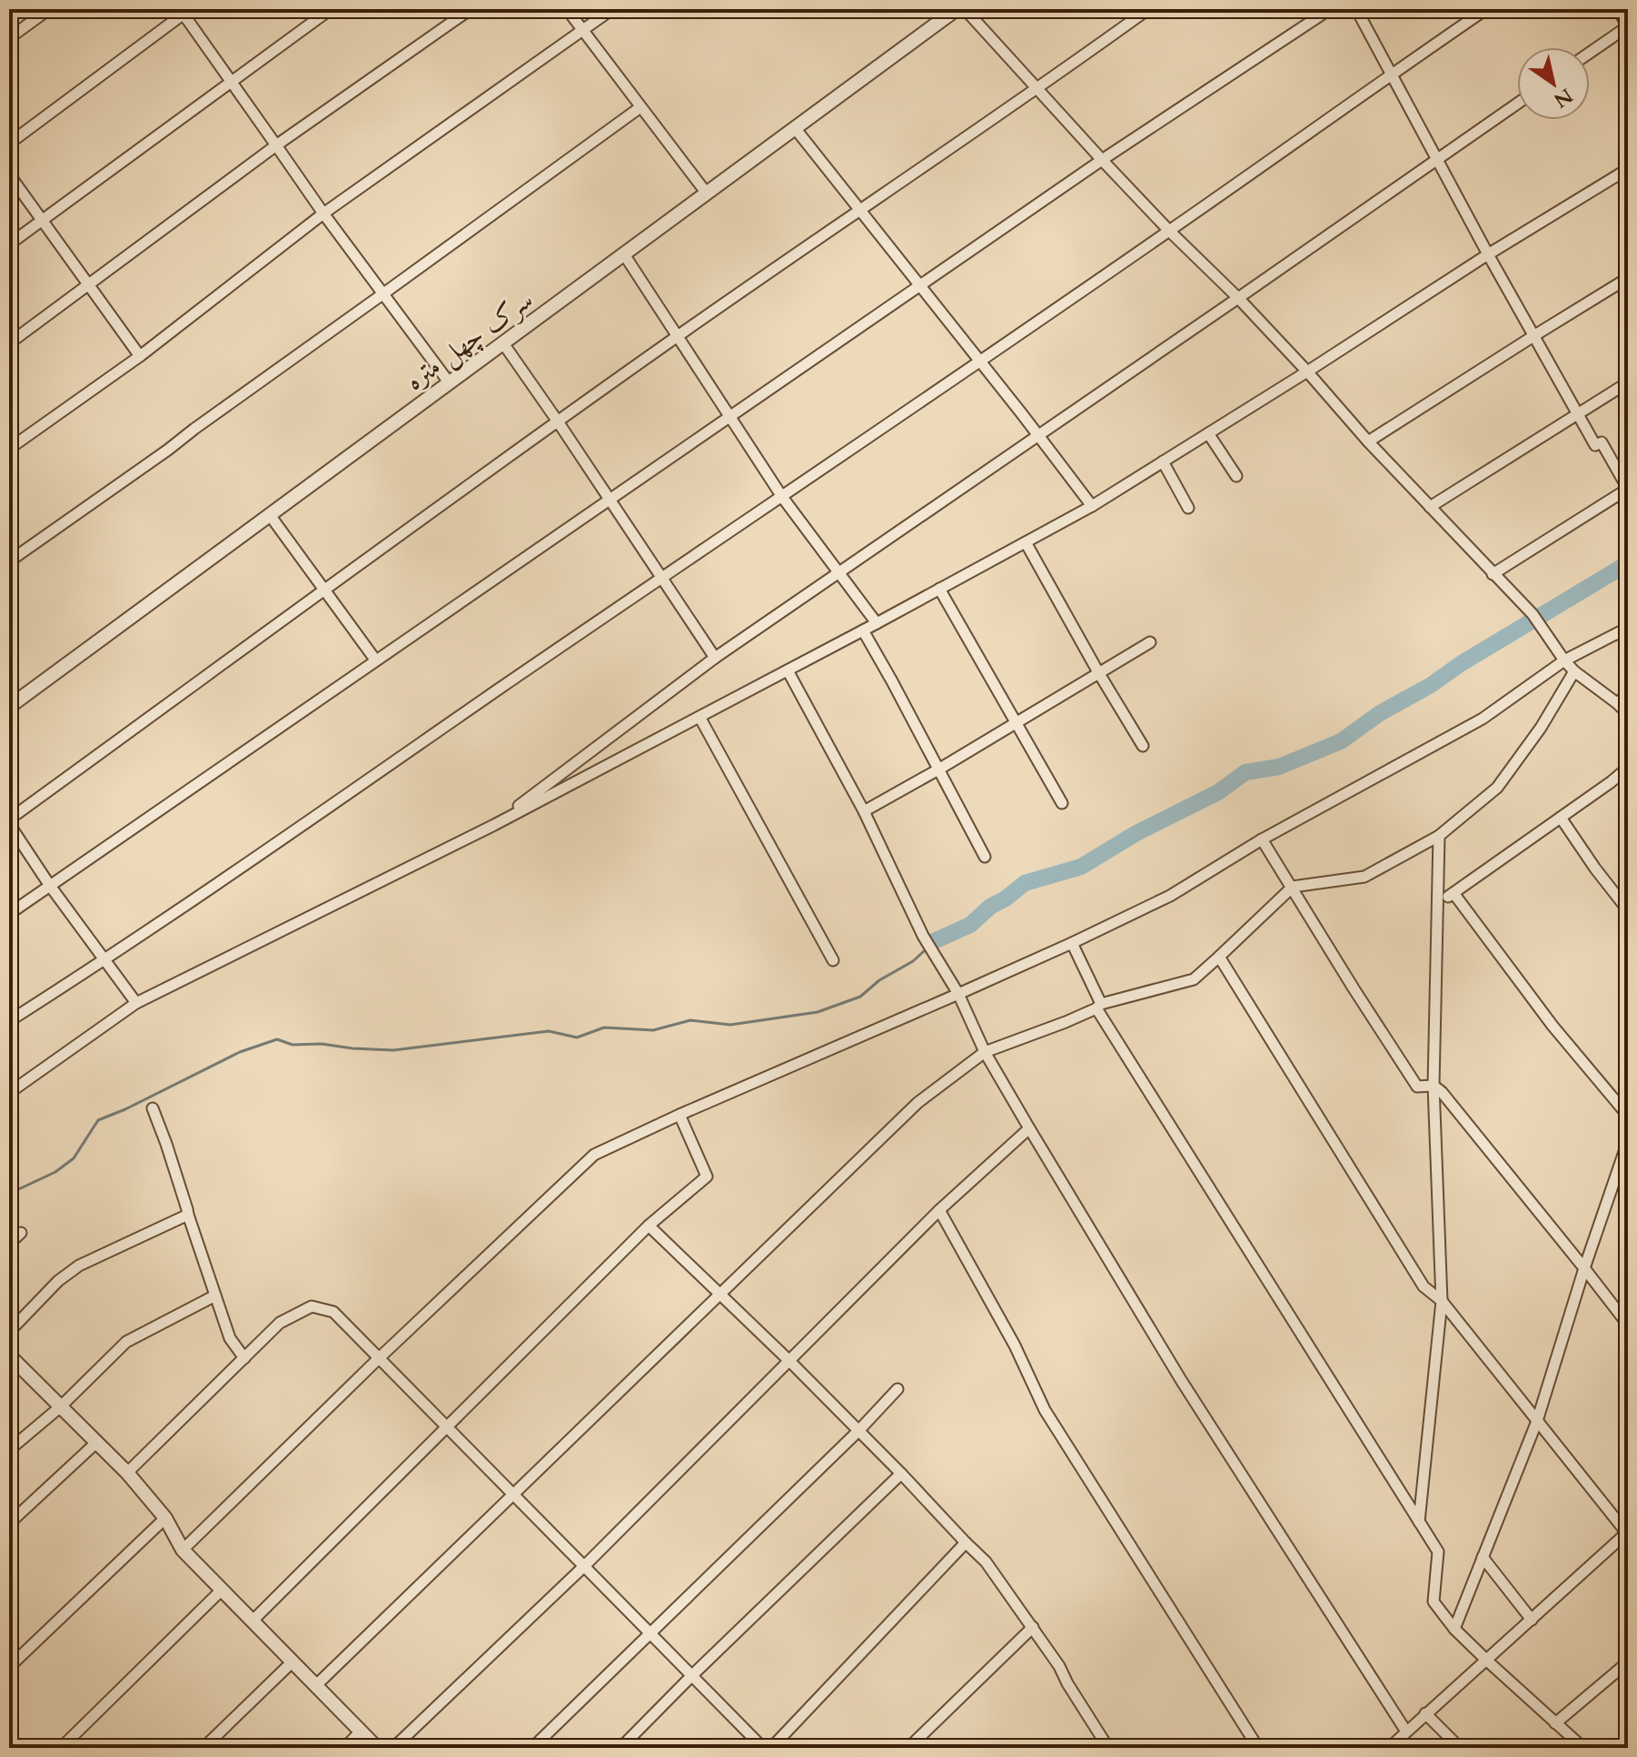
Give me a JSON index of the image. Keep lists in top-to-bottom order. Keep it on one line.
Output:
{"streets":{"street":["سرک چهل متره"]},"north":"bottom right"}
